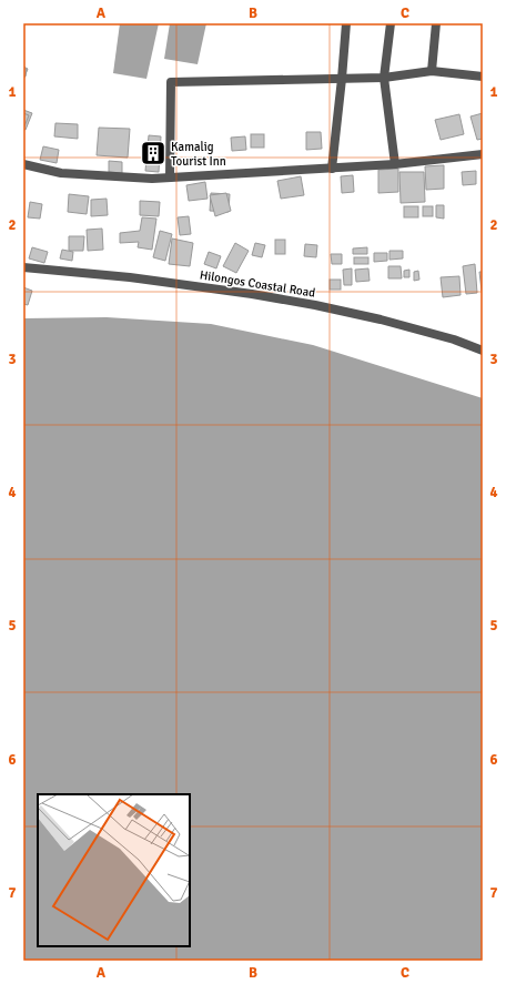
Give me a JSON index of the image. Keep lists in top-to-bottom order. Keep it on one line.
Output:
{"streets":{"street":["Hilongos Coastal Road"]},"places":{"building":["Kamalig Tourist Inn"]},"grid":{"columns":["A","B","C"],"rows":["1","2","3","4","5","6","7"]}}
